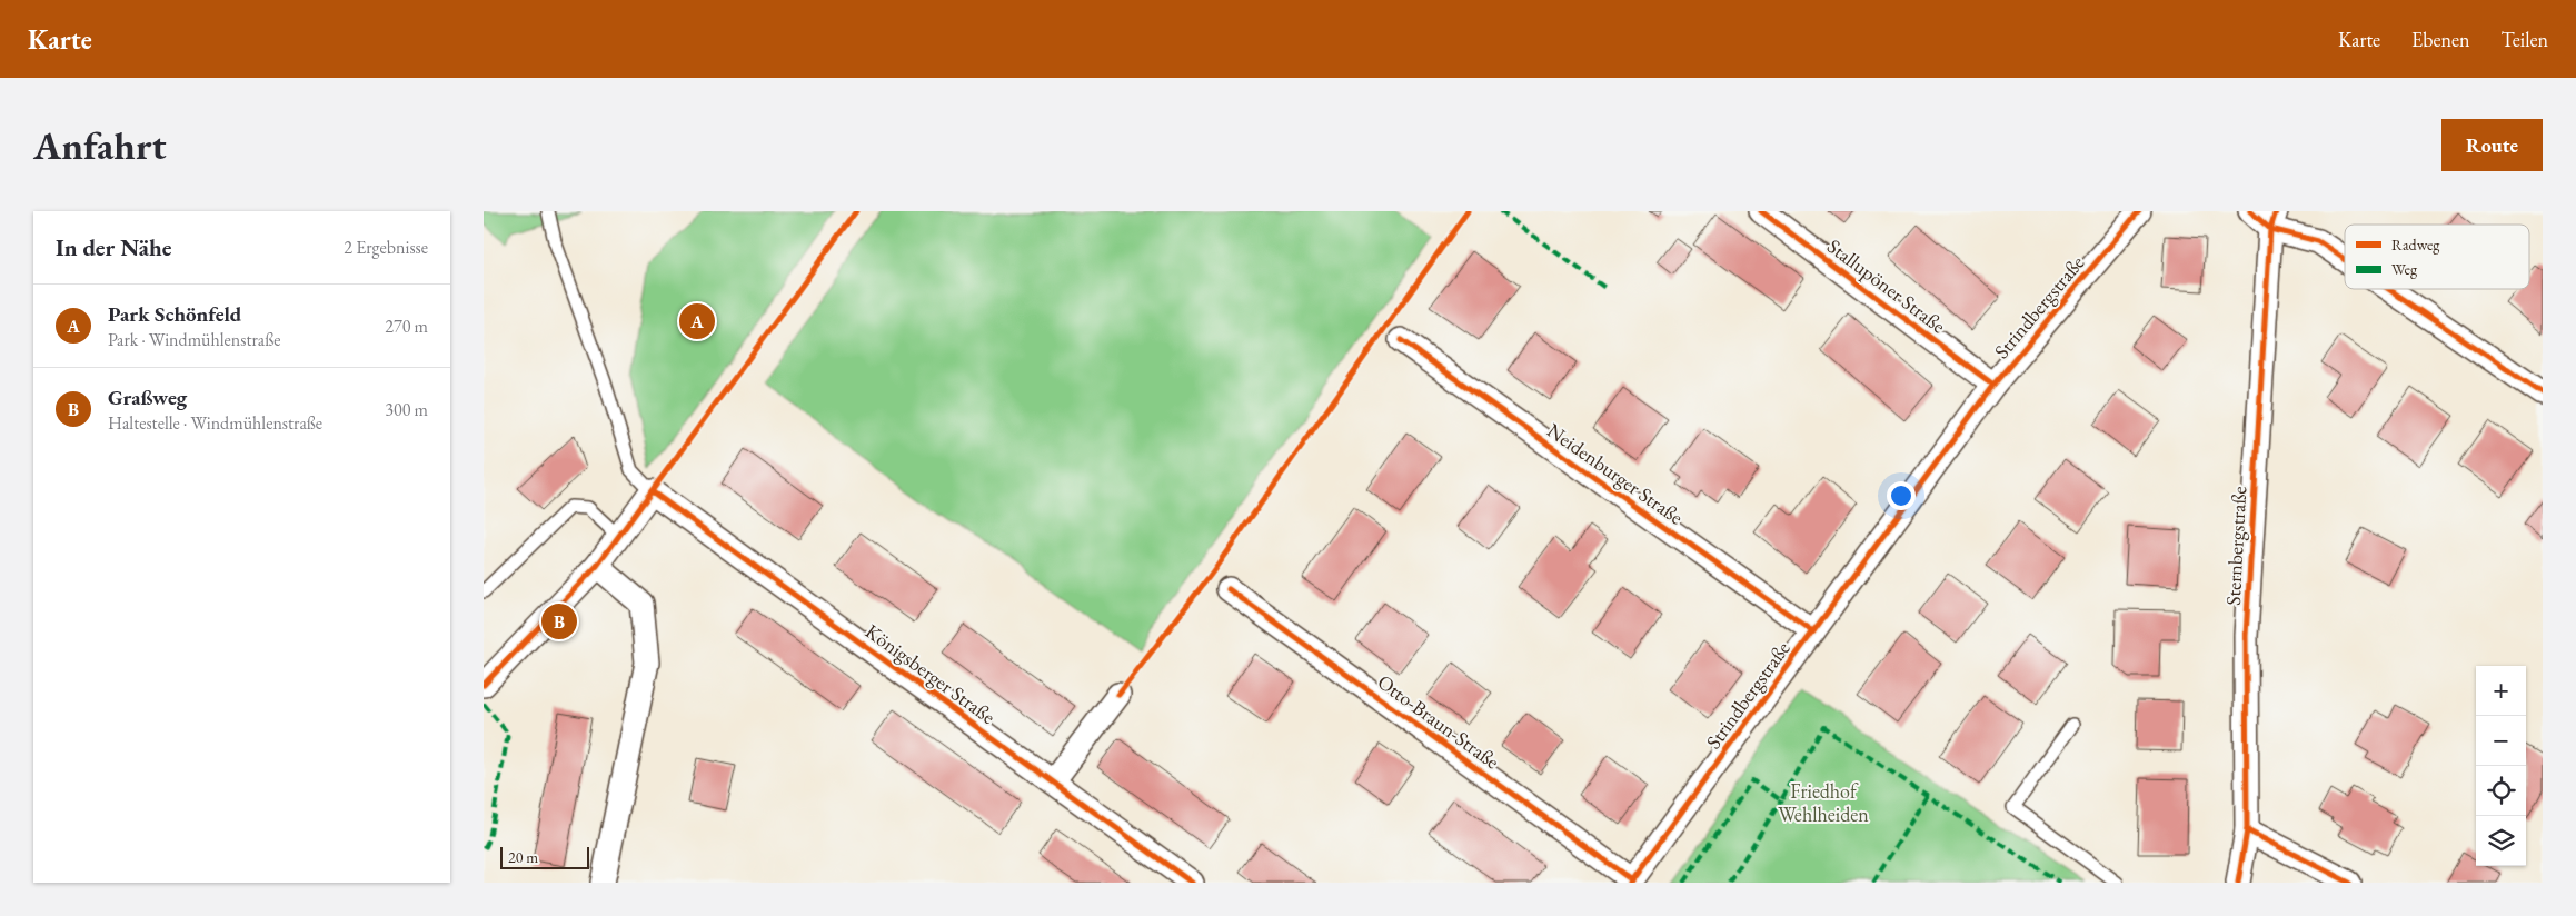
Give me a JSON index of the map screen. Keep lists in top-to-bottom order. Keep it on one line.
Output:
{"streets":{"street":["Stallupöner Straße","Strindbergstraße","Neidenburger Straße","Sternbergstraße","Königsberger Straße","Otto-Braun-Straße"]},"crossings":[["Stallupöner Straße","Strindbergstraße"],["Strindbergstraße","Neidenburger Straße"],["Strindbergstraße","Otto-Braun-Straße"]],"parks":["Friedhof Wehlheiden"],"legend":["Radweg","Weg"],"scale_bar":"20 m","page":{"header":"Karte","nav":["Karte","Ebenen","Teilen"],"buttons":"Route","title":"Anfahrt","heading":["In der Nähe","2 Ergebnisse"],"list":[{"mark":"A","name":"Park Schönfeld","note":"Park · Windmühlenstraße","value":"270 m"},{"mark":"B","name":"Graßweg","note":"Haltestelle · Windmühlenstraße","value":"300 m"}],"pins":["A","B"],"map_buttons":["+","−"],"scale":"20 m"}}
